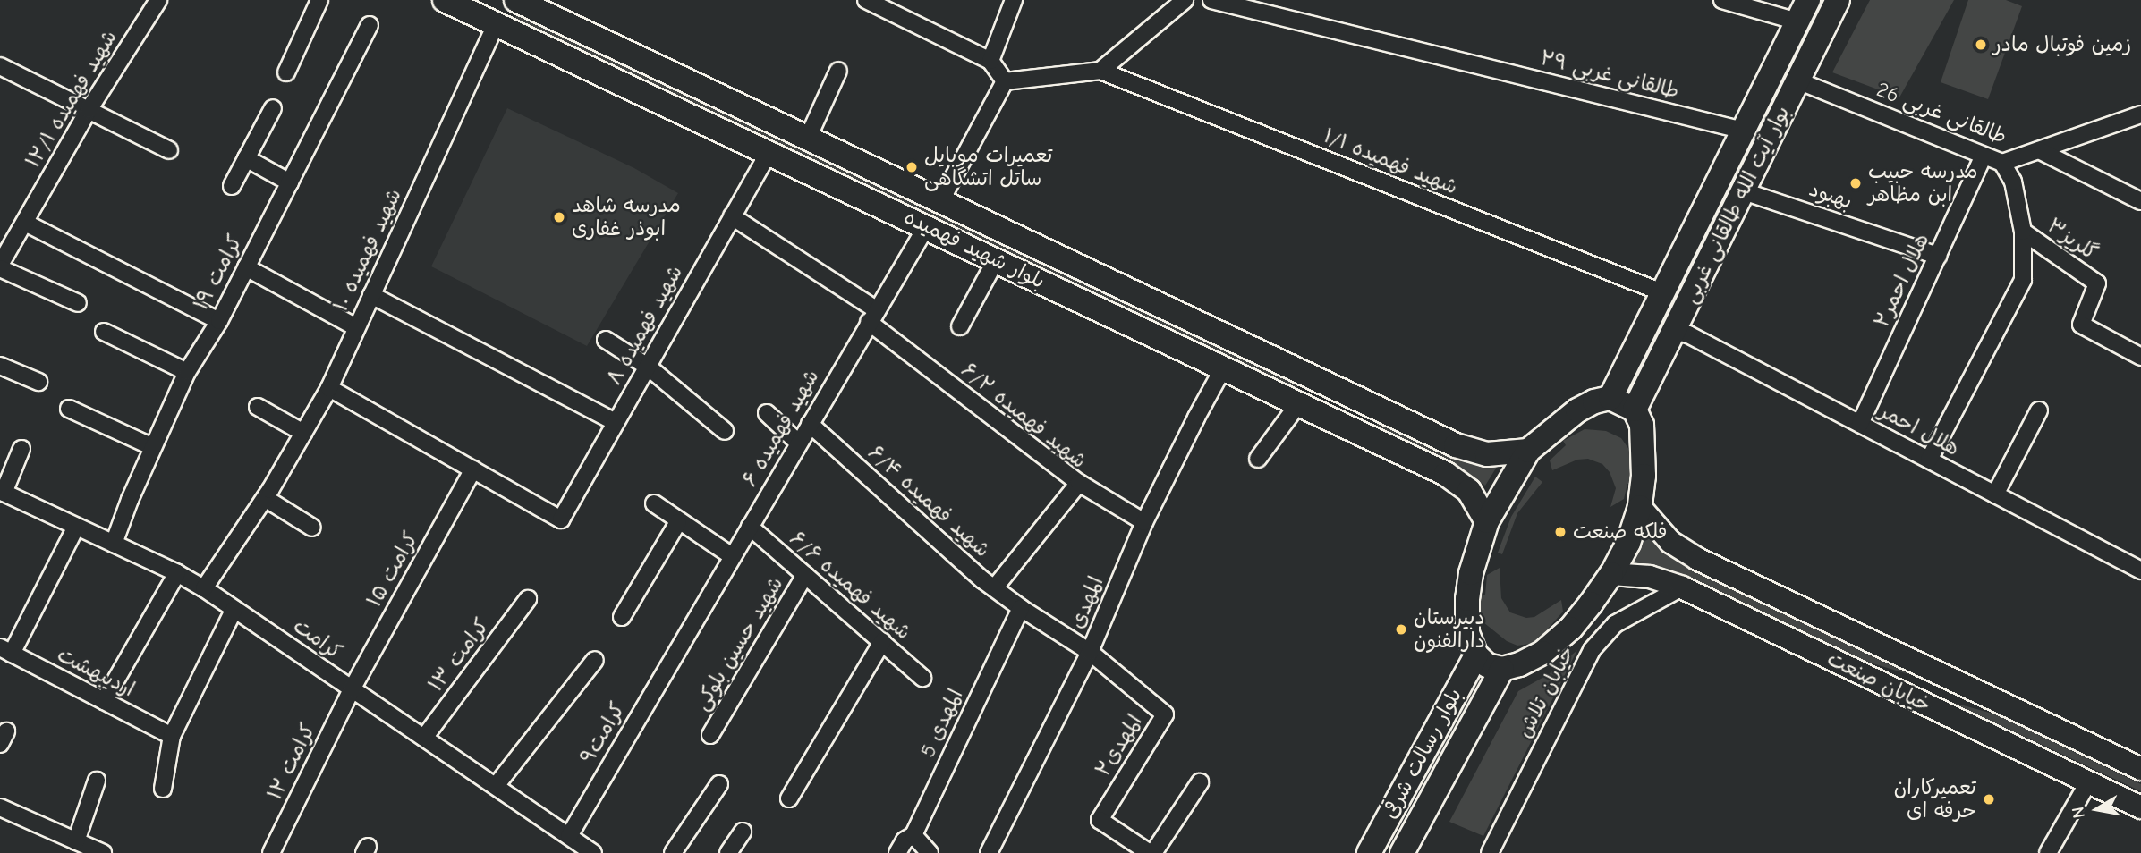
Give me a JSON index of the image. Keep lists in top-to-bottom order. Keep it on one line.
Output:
{"streets":{"main road":["بوار آیت الله طالقانی غربی","بلوار شهید فهمیده","خیابان صنعت","بلوار رسالت شرقی"],"street":["طالقانی غربی ۲۹","شهید فهمیده ۱۲/۱","طالقانی غربی 26","شهید فهمیده ۱/۱","بهبود","گلریز۳","شهید فهمیده ۱۰","کرامت ۱۹","هلال احمر۲","شهید فهمیده ۸","شهید فهمیده ۶/۲","شهید فهمیده ۶","هلال احمر","شهید فهمیده ۶/۴","کرامت ۱۵","شهید فهمیده ۶/۶","المهدی","کرامت","شهید حسین بلوکی","کرامت ۱۳","اردیبهشت","خیابان تلاش","المهدی 5","کرامت۹","المهدی۲","کرامت ۱۲"]},"crossings":[["طالقانی غربی ۲۹","بوار آیت الله طالقانی غربی"],["طالقانی غربی 26","بوار آیت الله طالقانی غربی"],["طالقانی غربی 26","هلال احمر۲"],["شهید فهمیده ۱/۱","بوار آیت الله طالقانی غربی"],["بهبود","بوار آیت الله طالقانی غربی"],["بهبود","هلال احمر۲"],["بوار آیت الله طالقانی غربی","هلال احمر"],["بلوار شهید فهمیده","شهید فهمیده ۱۰"],["بلوار شهید فهمیده","شهید فهمیده ۸"],["بلوار شهید فهمیده","شهید فهمیده ۶"],["بلوار شهید فهمیده","المهدی"],["شهید فهمیده ۱۰","کرامت"],["کرامت ۱۹","کرامت"],["هلال احمر۲","هلال احمر"],["شهید فهمیده ۸","شهید فهمیده ۶/۲"],["شهید فهمیده ۸","کرامت ۱۵"],["شهید فهمیده ۶/۲","شهید فهمیده ۶"],["شهید فهمیده ۶/۲","شهید فهمیده ۶/۴"],["شهید فهمیده ۶","شهید فهمیده ۶/۴"],["شهید فهمیده ۶","شهید فهمیده ۶/۶"],["شهید فهمیده ۶","کرامت۹"],["شهید فهمیده ۶/۴","المهدی"],["شهید فهمیده ۶/۴","المهدی 5"],["شهید فهمیده ۶/۴","المهدی۲"],["کرامت ۱۵","کرامت"],["کرامت ۱۵","کرامت ۱۲"],["شهید فهمیده ۶/۶","شهید حسین بلوکی"],["المهدی","المهدی۲"],["کرامت","کرامت ۱۳"],["کرامت","کرامت۹"],["کرامت","کرامت ۱۲"],["خیابان صنعت","خیابان تلاش"]],"places":["زمین فوتبال مادر","تعمیرات موبایل ساتل اتشگاهی","مدرسه حبیب ابن مظاهر","مدرسه شاهد ابوذر غفاری","فلکه صنعت","دبیرستان دارالفنون","تعمیرکاران حرفه ای"],"north":"left"}
